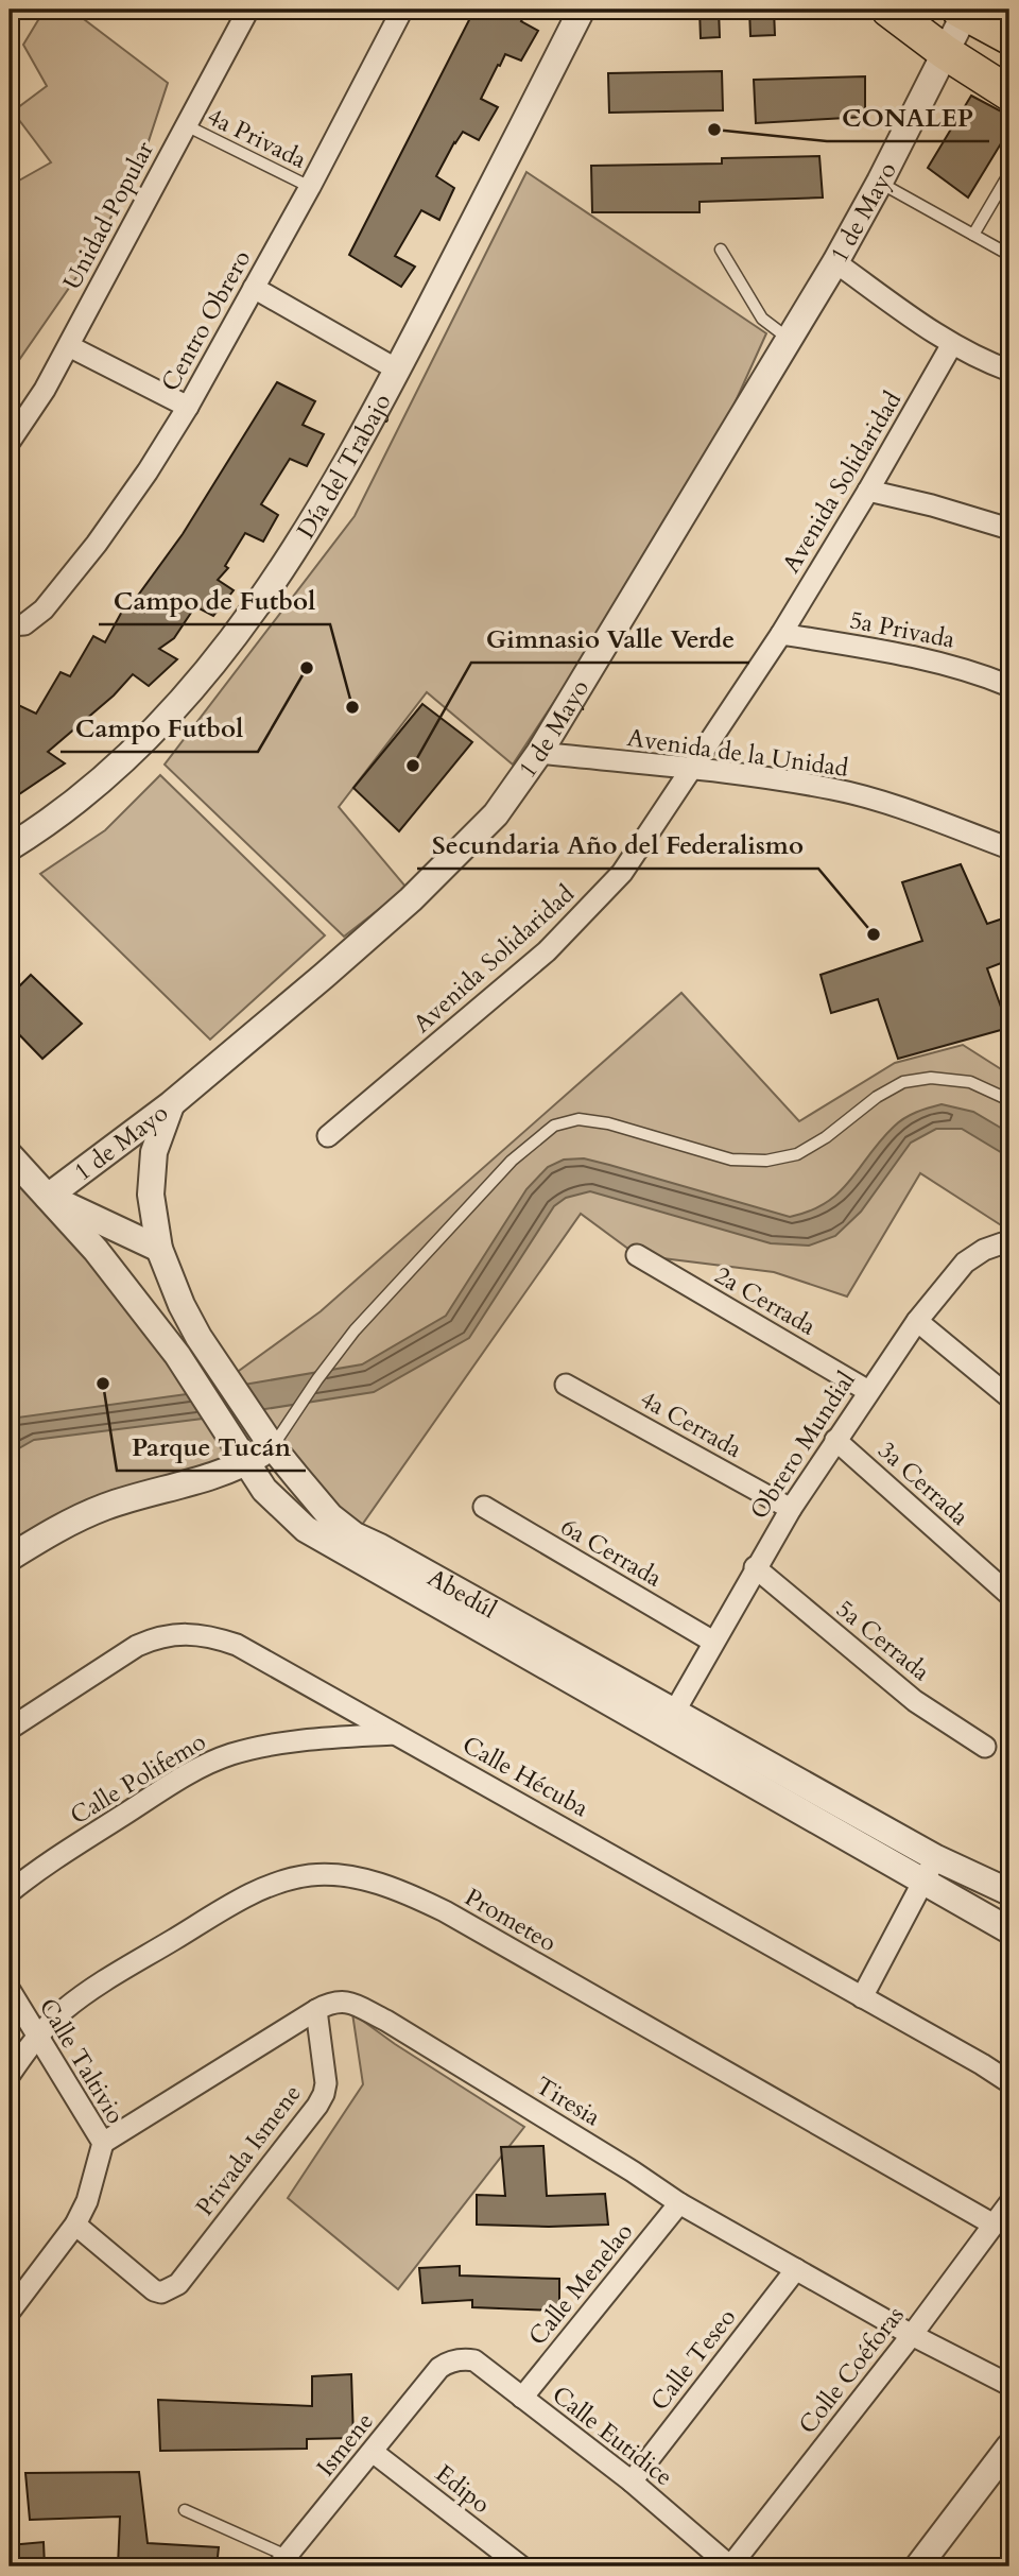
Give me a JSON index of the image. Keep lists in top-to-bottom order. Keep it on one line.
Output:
{"streets":{"street":["1 de Mayo","Unidad Popular","Centro Obrero","Día del Trabajo","Avenida Solidaridad","5a Privada","Avenida de la Unidad","2a Cerrada","4a Cerrada","Obrero Mundial","3a Cerrada","6a Cerrada","Abedúl","5a Cerrada","Calle Hécuba","Calle Polifemo","Prometeo","Calle Taltivio","Tiresia","Privada Ismene","Calle Menelao","Calle Teseo","Colle Coéforas","Calle Eutidice","Ismene","Edipo"],"lane":["4a Privada"]},"crossings":[["4a Privada","Unidad Popular"],["4a Privada","Centro Obrero"],["1 de Mayo","Avenida de la Unidad"],["1 de Mayo","Abedúl"],["Avenida Solidaridad","5a Privada"],["Avenida Solidaridad","Avenida de la Unidad"],["2a Cerrada","Obrero Mundial"],["4a Cerrada","Obrero Mundial"],["Obrero Mundial","3a Cerrada"],["Obrero Mundial","6a Cerrada"],["Obrero Mundial","Abedúl"],["Obrero Mundial","5a Cerrada"],["Calle Hécuba","Calle Polifemo"],["Prometeo","Calle Taltivio"],["Prometeo","Colle Coéforas"],["Calle Taltivio","Tiresia"],["Calle Taltivio","Privada Ismene"],["Tiresia","Privada Ismene"],["Tiresia","Calle Menelao"],["Tiresia","Calle Teseo"],["Tiresia","Colle Coéforas"],["Calle Menelao","Calle Eutidice"],["Calle Teseo","Calle Eutidice"],["Colle Coéforas","Calle Eutidice"],["Calle Eutidice","Ismene"],["Ismene","Edipo"]],"places":["CONALEP","Campo Futbol","Campo de Futbol","Gimnasio Valle Verde","Secundaria Año del Federalismo","Parque Tucán"]}
